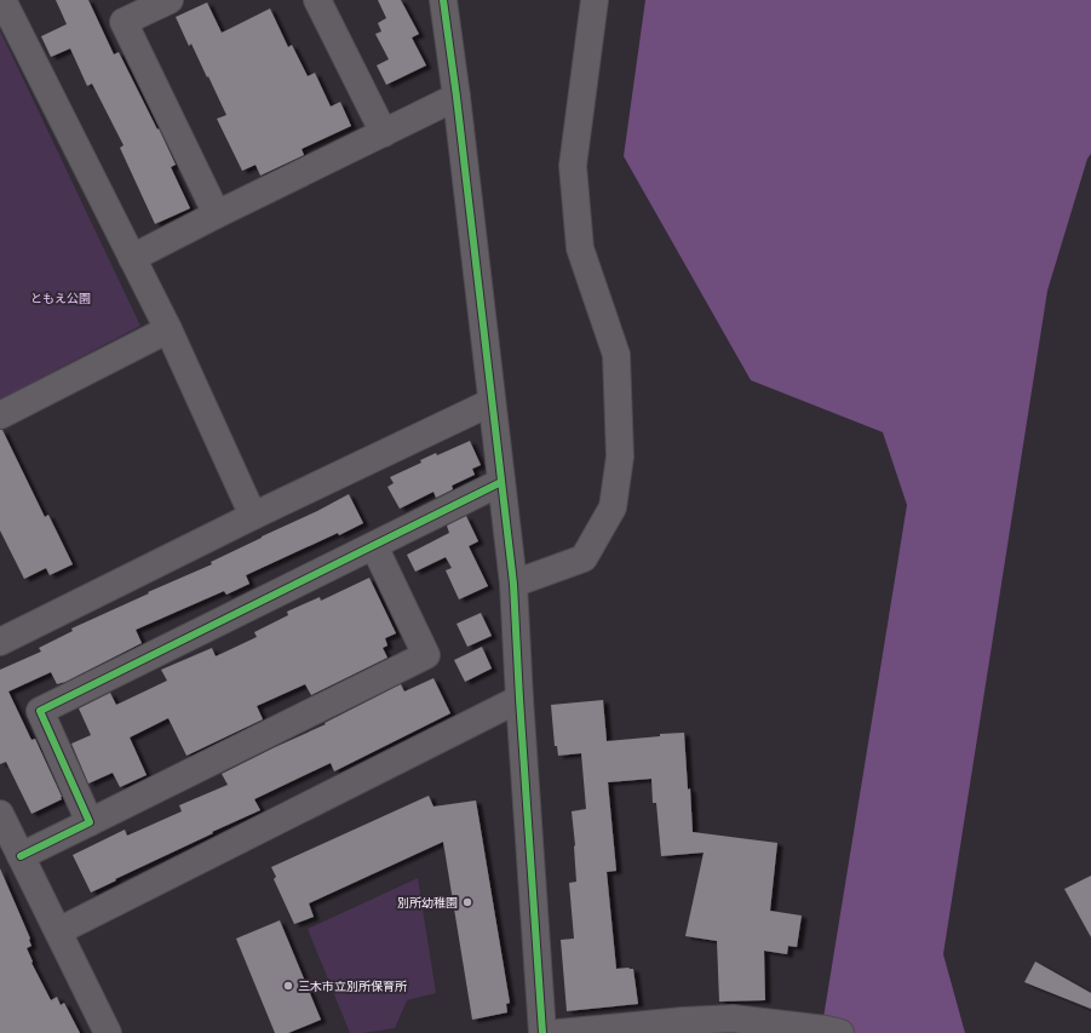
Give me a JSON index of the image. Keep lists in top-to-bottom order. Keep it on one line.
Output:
{"parks":["ともえ公園"],"places":["別所幼稚園","三木市立別所保育所"]}
